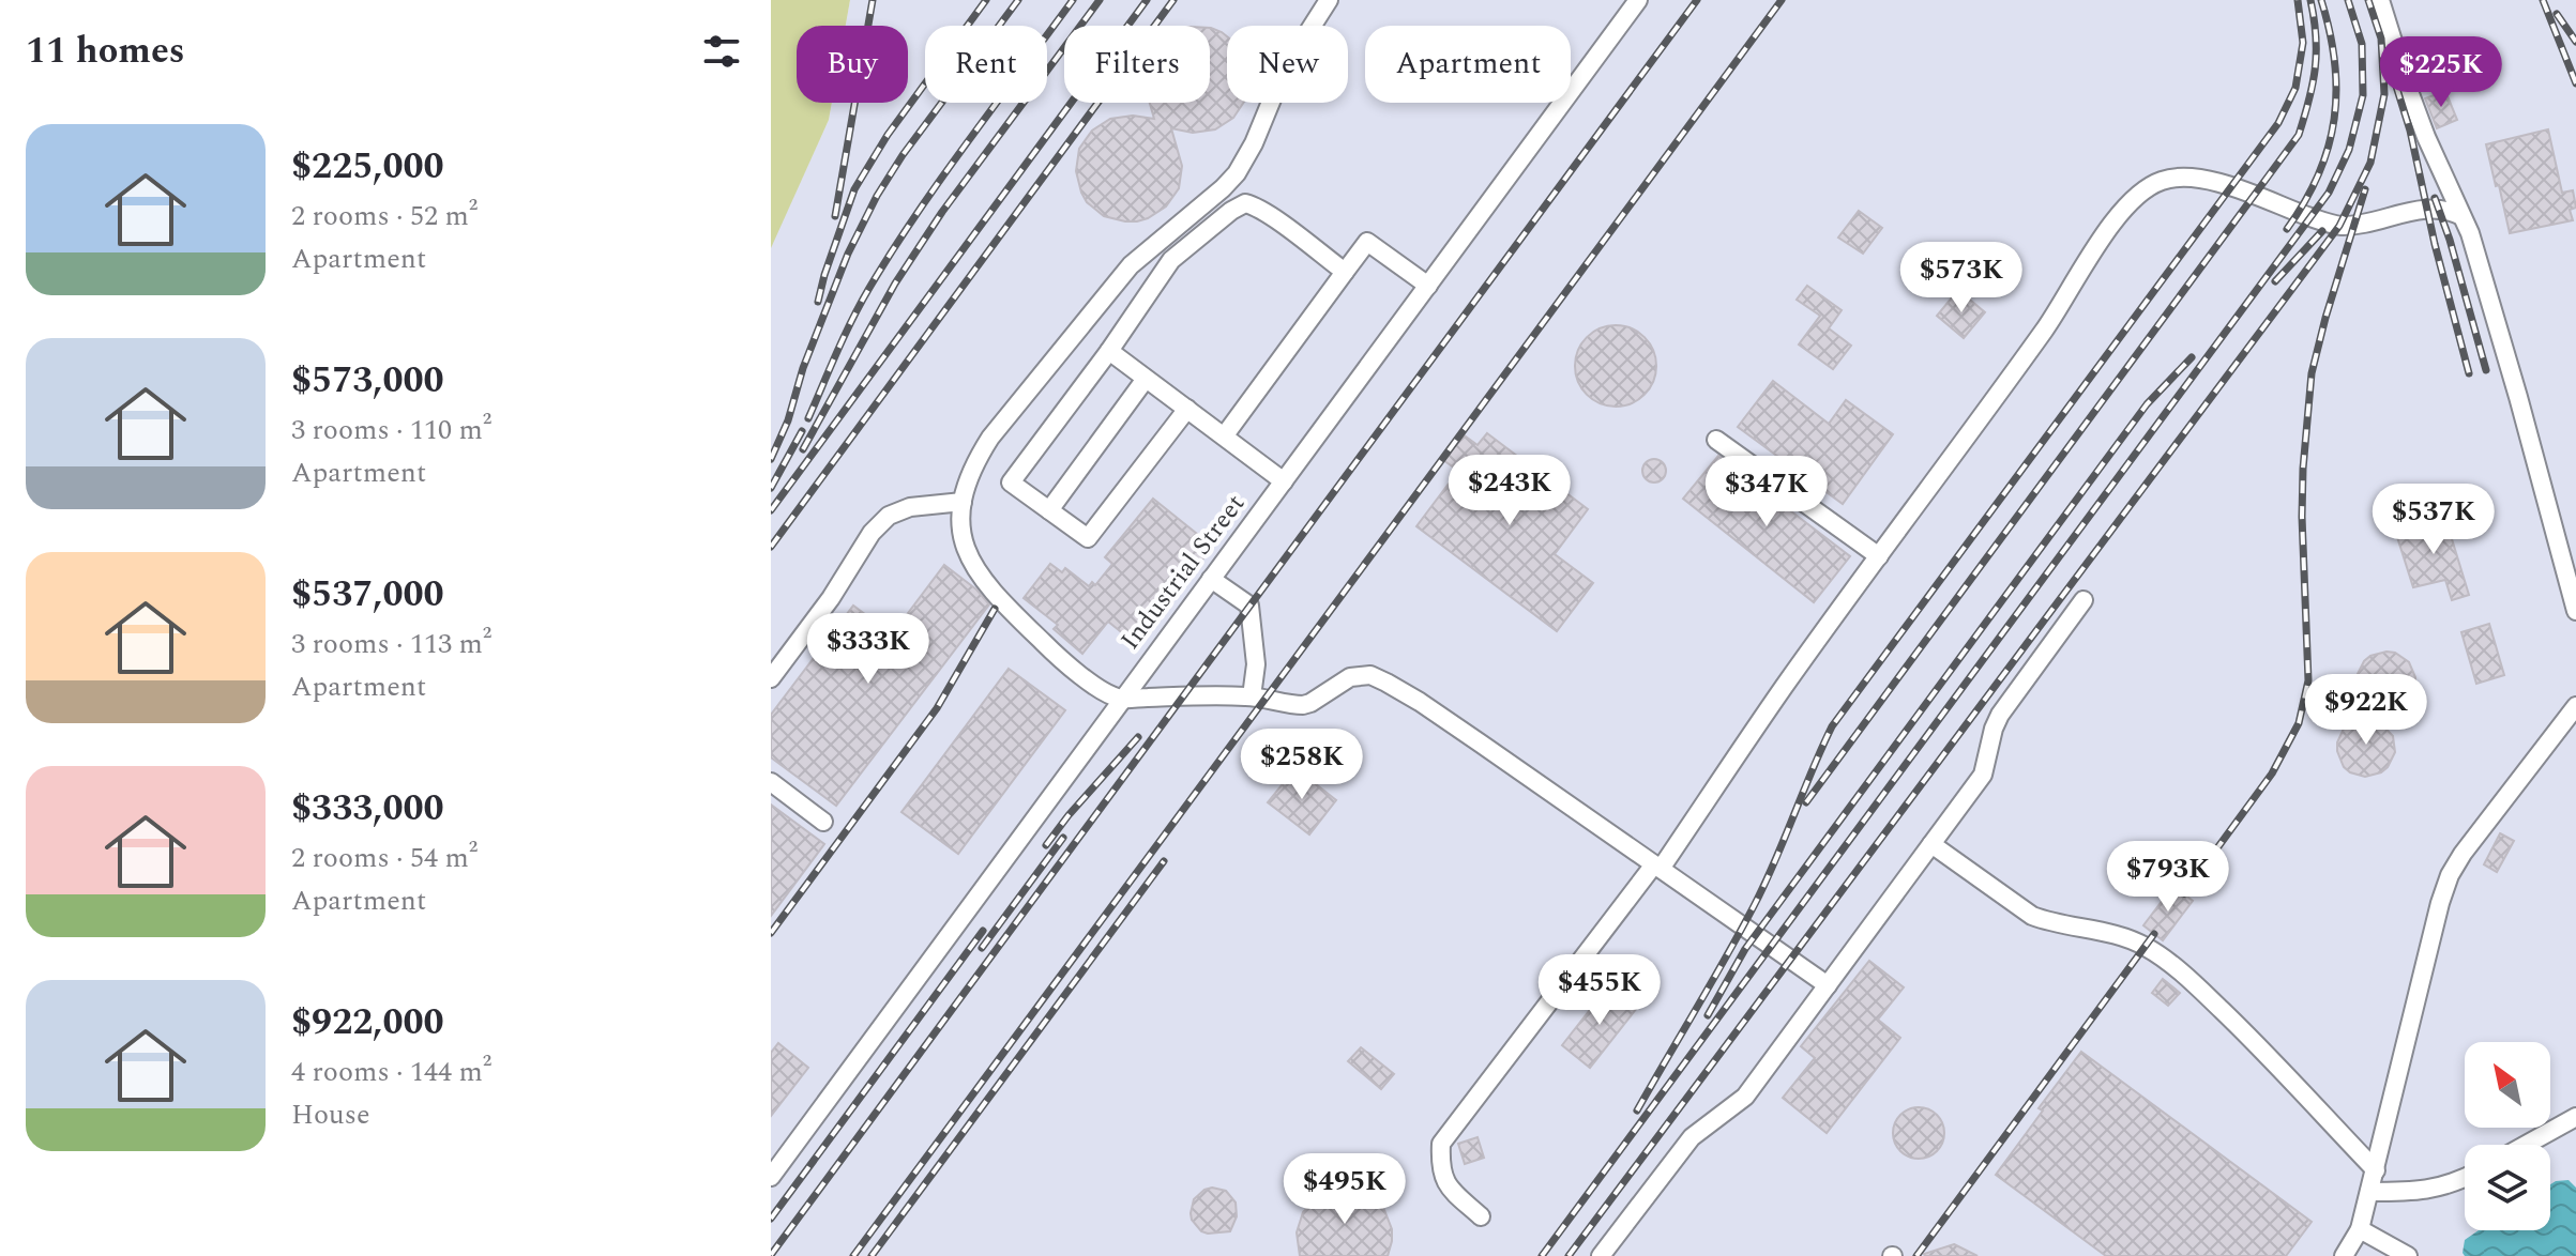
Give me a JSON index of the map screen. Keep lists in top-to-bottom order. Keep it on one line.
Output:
{"streets":{"street":["Industrial Street"]},"north":"top left","page":{"heading":"11 homes","chip":["Buy","Rent","Filters","New","Apartment"],"price":["$225K","$573K","$243K","$347K","$537K","$333K","$922K","$258K","$793K","$455K","$495K"],"list":[{"name":"$225,000","note":"2 rooms · 52 m² · Apartment"},{"name":"$573,000","note":"3 rooms · 110 m² · Apartment"},{"name":"$537,000","note":"3 rooms · 113 m² · Apartment"},{"name":"$333,000","note":"2 rooms · 54 m² · Apartment"},{"name":"$922,000","note":"4 rooms · 144 m² · House"}]}}
